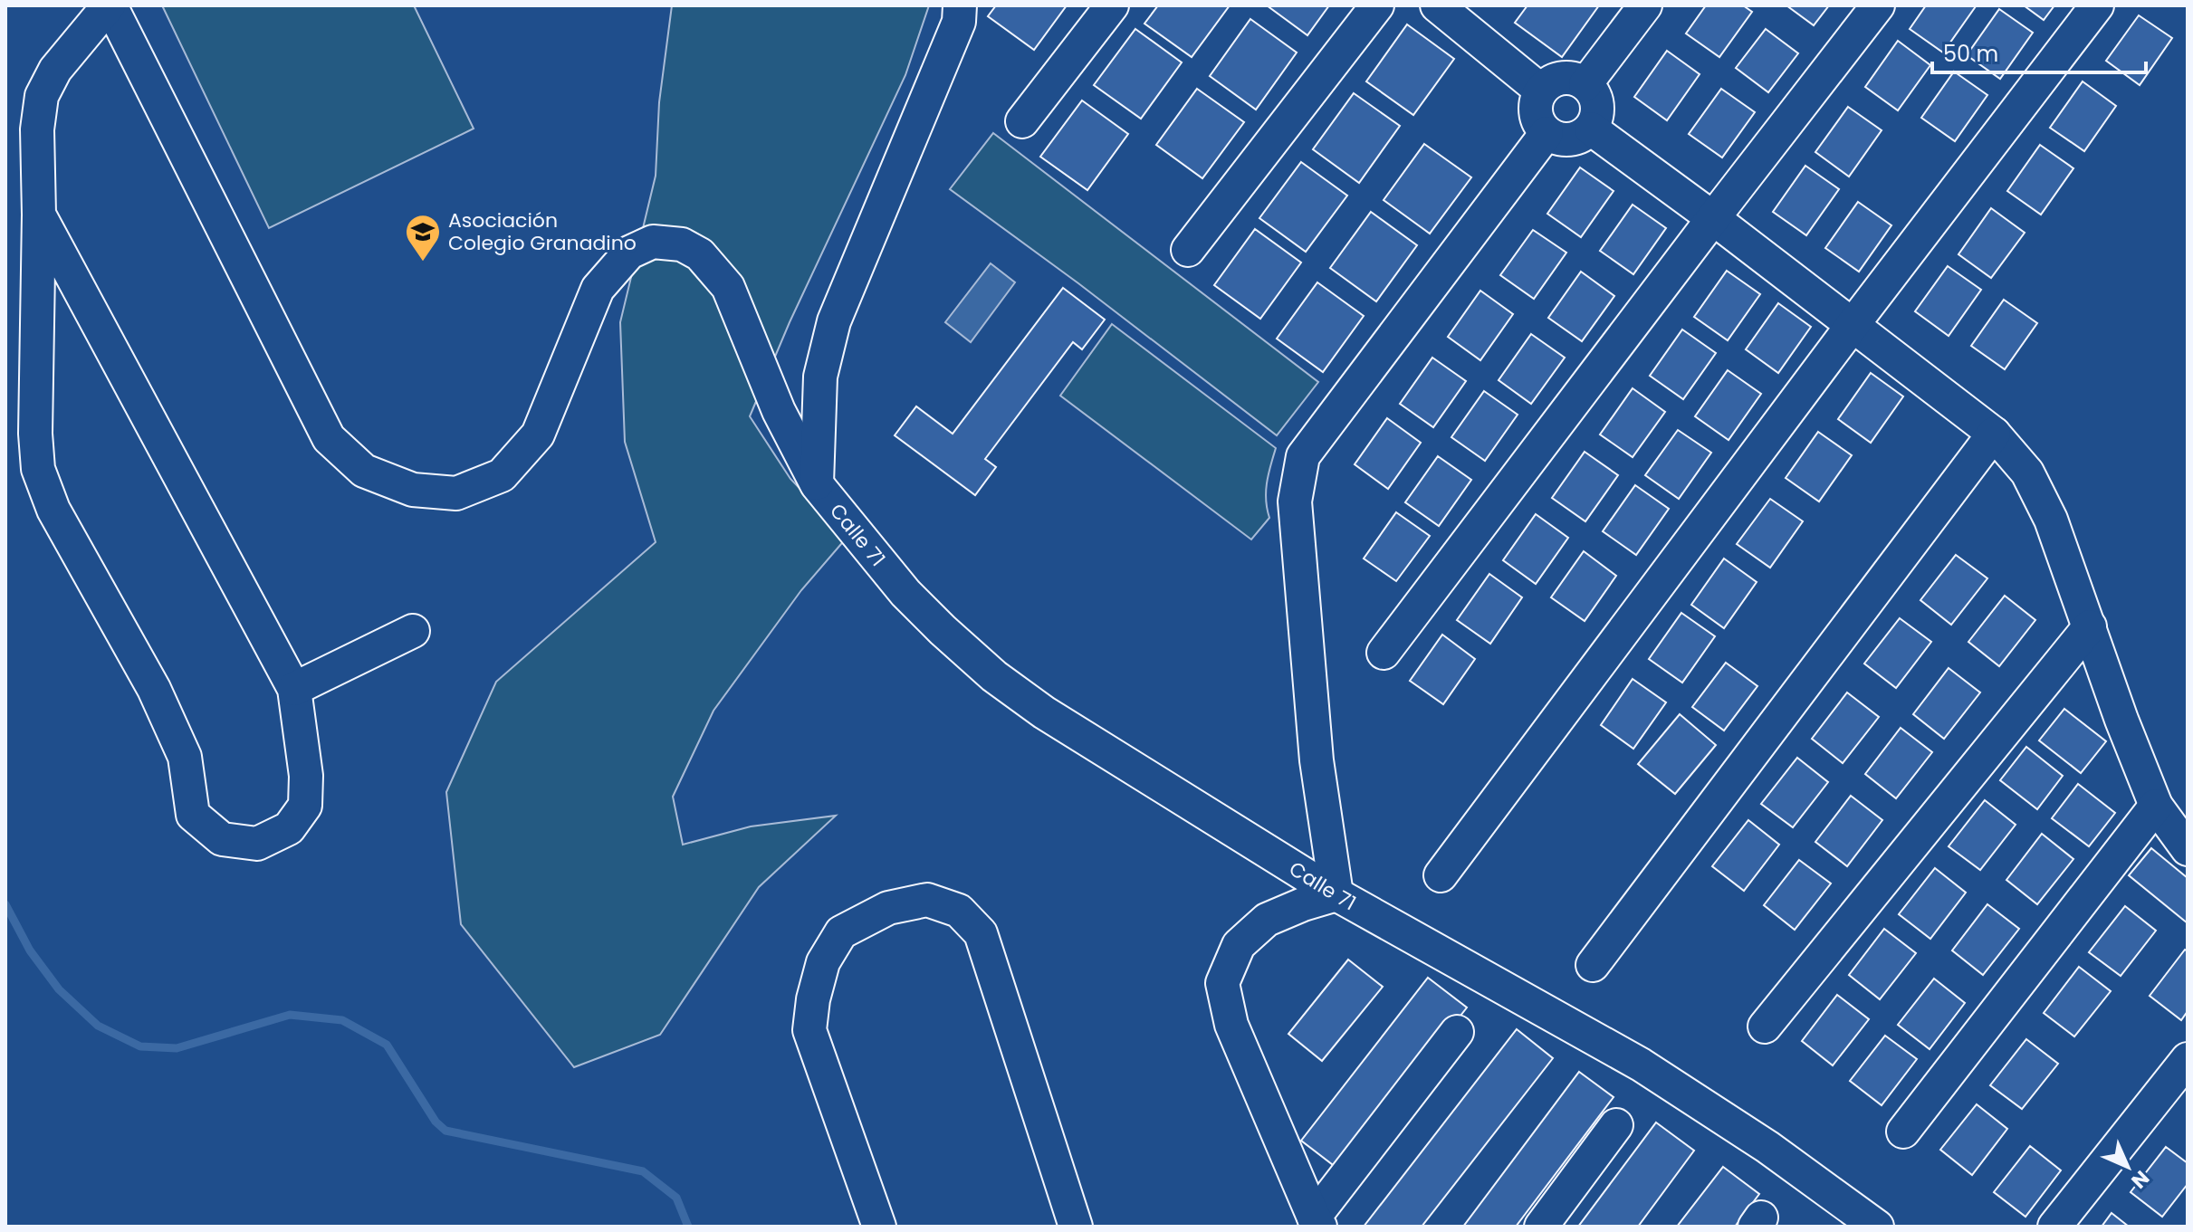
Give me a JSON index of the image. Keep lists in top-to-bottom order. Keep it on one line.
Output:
{"streets":{"street":["Calle 71"]},"places":{"school or university":["Asociación Colegio Granadino"]},"scale_bar":"50 m","north":"bottom right"}
